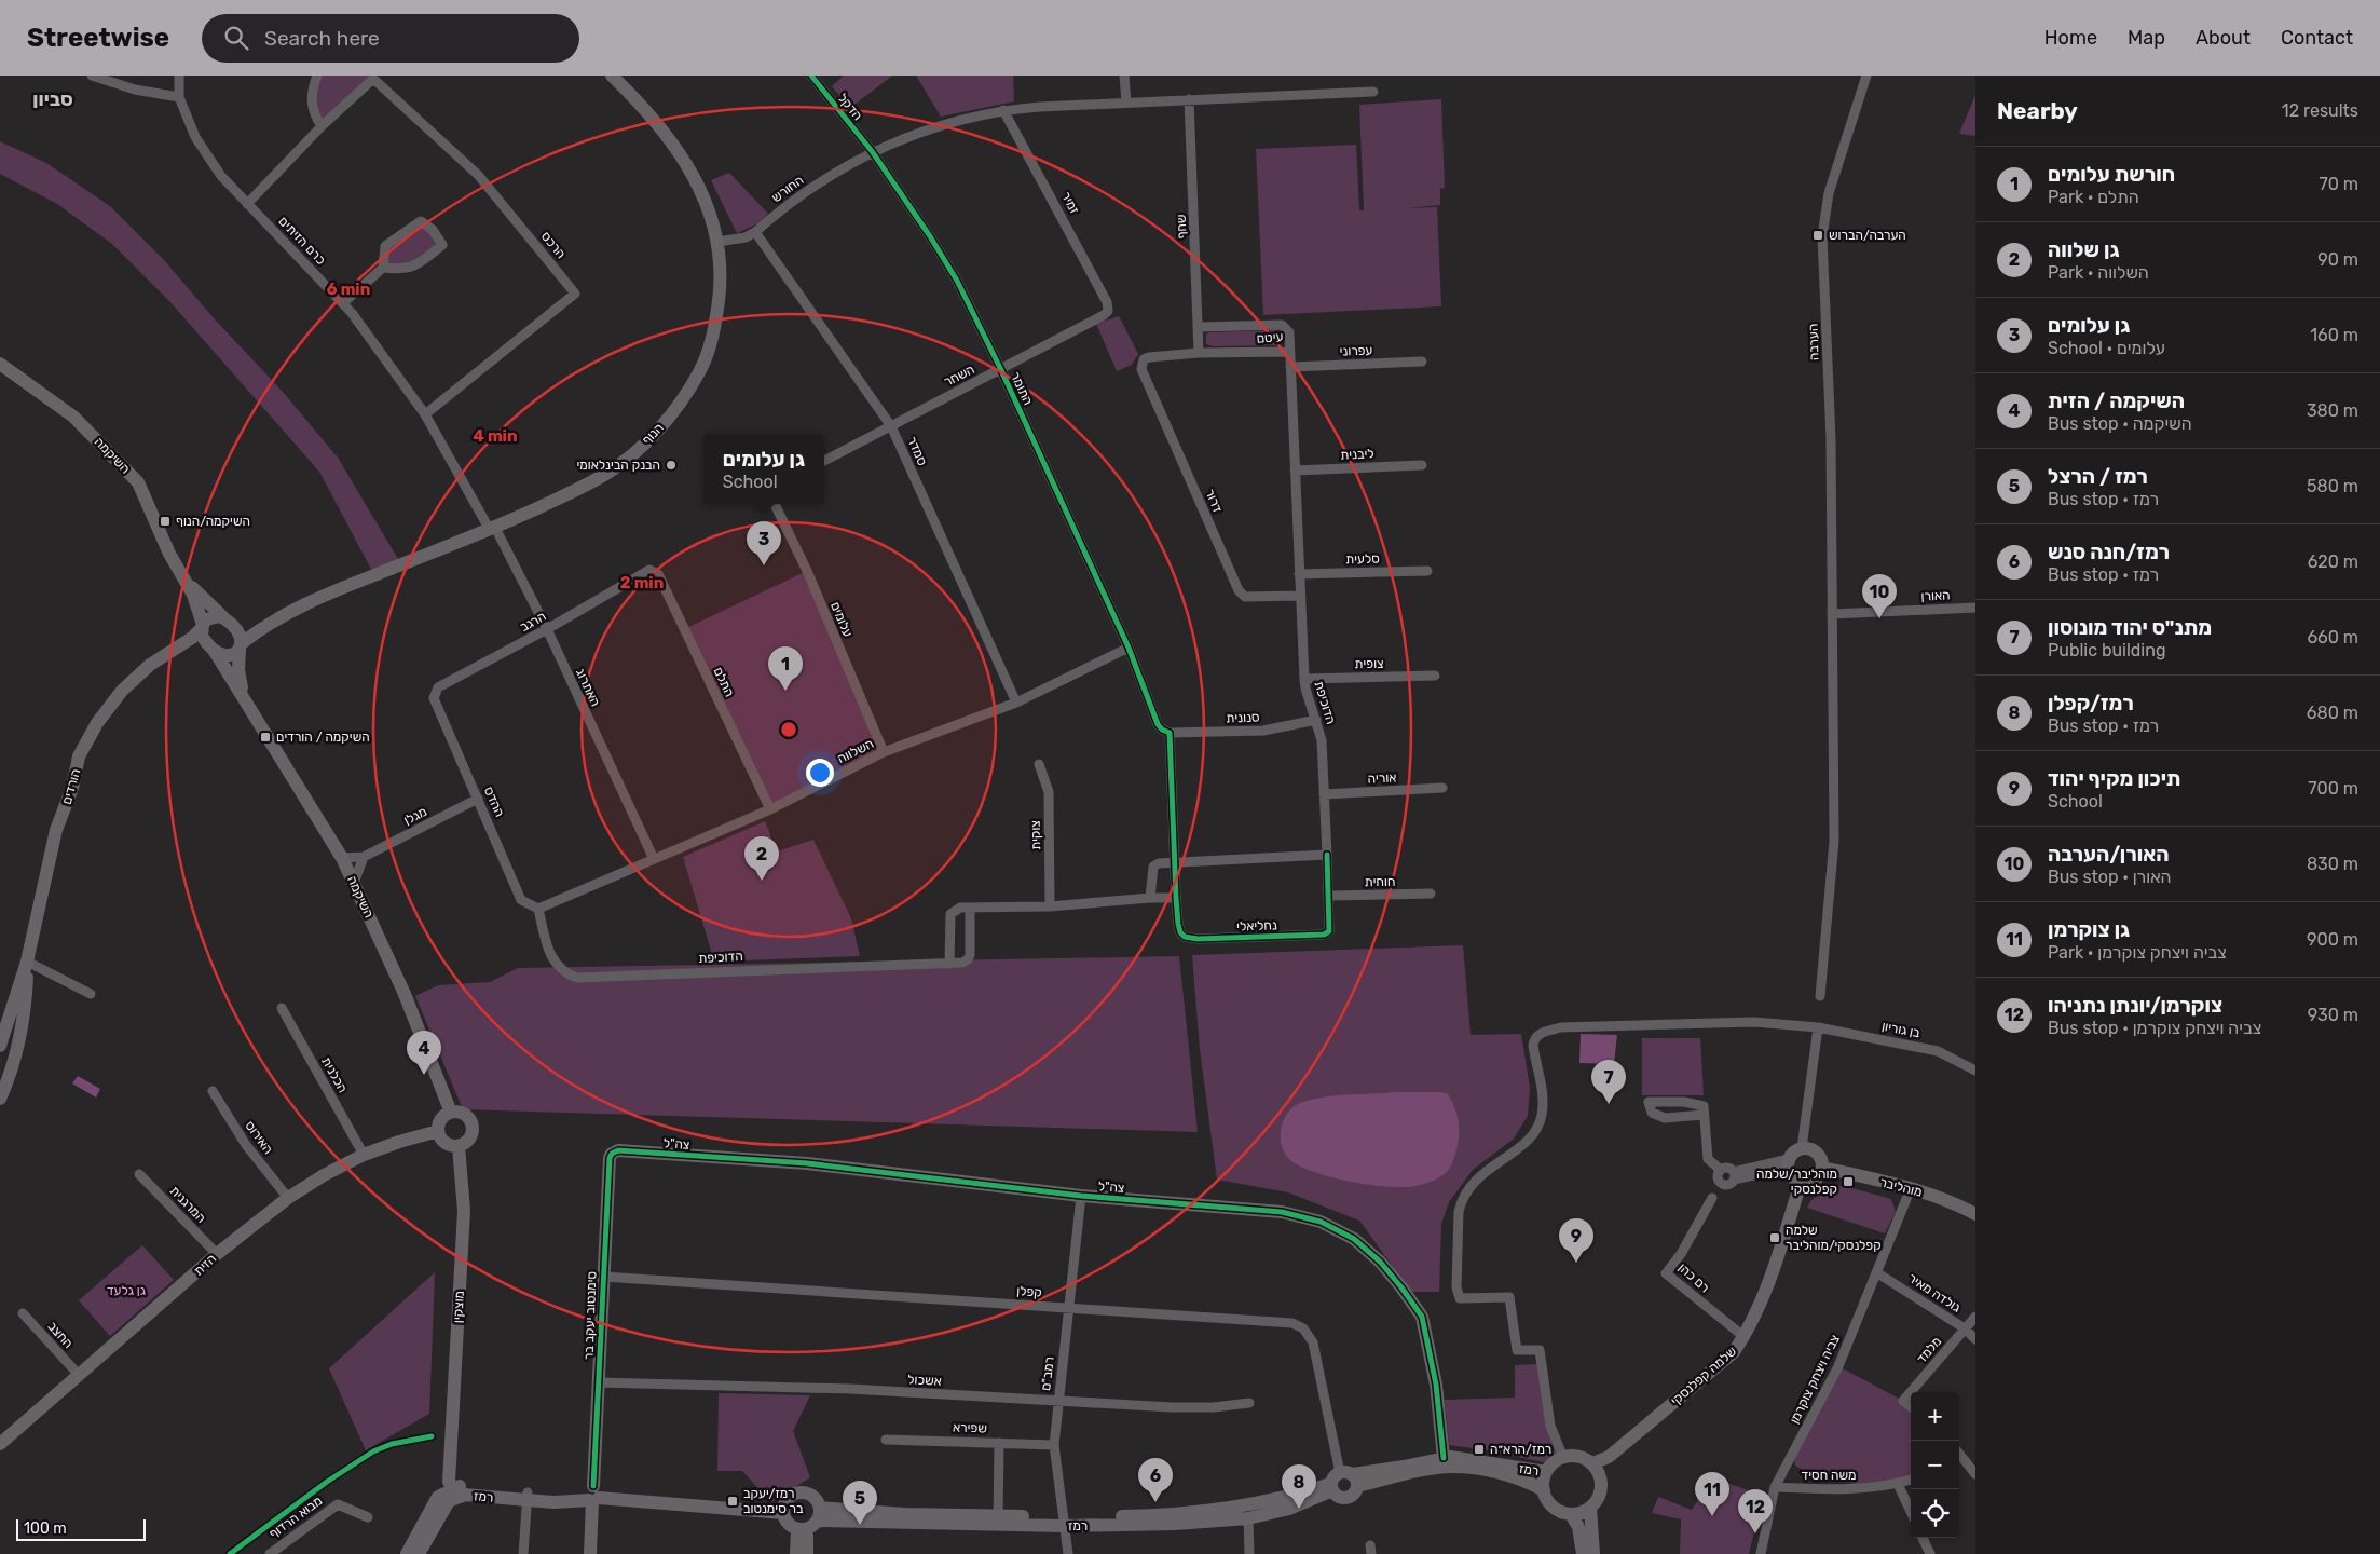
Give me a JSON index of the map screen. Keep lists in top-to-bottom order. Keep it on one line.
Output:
{"streets":{"street":["הדקל","החורש","זמיר","שחף","כרם הזיתים","הרכס","עיטם","הערבה","עפרוני","השחר","התומר","הנוף","סמדר","ליבנית","השיקמה","דרור","סלעית","האורן","עלומים","הרגב","צופית","התלם","האתרוג","הדוכיפת","סנונית","השלווה","אוריה","הורדים","ההדס","מגלן","צוקית","חוחית","נחליאלי","בן גוריון","הכלנית","האירוס","צה\"ל","מוהליבר","המרגנית","הזית","רם כהן","קפלן","גולדה מאיר","מוצקין","סימנטוב יעקב בר","החצב","מלמד","רמב\"ם","שלמה קפלנסקי","צביה ויצחק צוקרמן","אשכול","שפירא","רמז","משה חסיד","מבוא הרדוף"]},"crossings":[["הדקל","החורש"],["הדקל","התומר"],["החורש","זמיר"],["החורש","שחף"],["החורש","התומר"],["החורש","הנוף"],["החורש","סמדר"],["זמיר","השחר"],["שחף","עיטם"],["כרם הזיתים","הרכס"],["כרם הזיתים","הנוף"],["כרם הזיתים","האתרוג"],["עיטם","דרור"],["עיטם","הדוכיפת"],["הערבה","האורן"],["עפרוני","הדוכיפת"],["השחר","התומר"],["השחר","סמדר"],["התומר","סנונית"],["התומר","השלווה"],["הנוף","השיקמה"],["הנוף","האתרוג"],["הנוף","הורדים"],["סמדר","השלווה"],["ליבנית","הדוכיפת"],["השיקמה","הורדים"],["השיקמה","מגלן"],["השיקמה","הזית"],["השיקמה","מוצקין"],["דרור","הדוכיפת"],["סלעית","הדוכיפת"],["עלומים","השלווה"],["הרגב","התלם"],["הרגב","האתרוג"],["הרגב","ההדס"],["צופית","הדוכיפת"],["התלם","השלווה"],["האתרוג","השלווה"],["הדוכיפת","סנונית"],["הדוכיפת","השלווה"],["הדוכיפת","אוריה"],["הדוכיפת","ההדס"],["הדוכיפת","חוחית"],["הדוכיפת","נחליאלי"],["השלווה","ההדס"],["ההדס","מגלן"],["בן גוריון","שלמה קפלנסקי"],["בן גוריון","רמז"],["הכלנית","הזית"],["האירוס","הזית"],["צה\"ל","סימנטוב יעקב בר"],["צה\"ל","רמב\"ם"],["צה\"ל","רמז"],["מוהליבר","שלמה קפלנסקי"],["מוהליבר","צביה ויצחק צוקרמן"],["המרגנית","הזית"],["הזית","מוצקין"],["הזית","החצב"],["רם כהן","שלמה קפלנסקי"],["קפלן","סימנטוב יעקב בר"],["קפלן","רמב\"ם"],["קפלן","רמז"],["גולדה מאיר","מלמד"],["גולדה מאיר","צביה ויצחק צוקרמן"],["מוצקין","רמז"],["סימנטוב יעקב בר","אשכול"],["סימנטוב יעקב בר","רמז"],["רמב\"ם","אשכול"],["רמב\"ם","שפירא"],["רמב\"ם","רמז"],["שלמה קפלנסקי","רמז"],["צביה ויצחק צוקרמן","משה חסיד"]],"districts":["סביון"],"parks":["גן גלעד"],"places":{"transit":["הערבה/הברוש","השיקמה/הנוף","השיקמה / הורדים","מוהליבר/שלמה קפלנסקי","שלמה קפלנסקי/מוהליבר","רמז/הרא״ה","רמז/יעקב בר סימנטוב"],"other":["הבנק הבינלאומי"]},"scale_bar":"100 m","page":{"header":"Streetwise","search":"Search here","nav":["Home","Map","About","Contact"],"heading":["Nearby","12 results"],"list":[{"mark":"1","name":"חורשת עלומים","note":"Park · התלם","value":"70 m"},{"mark":"2","name":"גן שלווה","note":"Park · השלווה","value":"90 m"},{"mark":"3","name":"גן עלומים","note":"School · עלומים","value":"160 m"},{"mark":"4","name":"השיקמה / הזית","note":"Bus stop · השיקמה","value":"380 m"},{"mark":"5","name":"רמז / הרצל","note":"Bus stop · רמז","value":"580 m"},{"mark":"6","name":"רמז/חנה סנש","note":"Bus stop · רמז","value":"620 m"},{"mark":"7","name":"מתנ\"ס יהוד מונוסון","note":"Public building","value":"660 m"},{"mark":"8","name":"רמז/קפלן","note":"Bus stop · רמז","value":"680 m"},{"mark":"9","name":"תיכון מקיף יהוד","note":"School","value":"700 m"},{"mark":"10","name":"האורן/הערבה","note":"Bus stop · האורן","value":"830 m"},{"mark":"11","name":"גן צוקרמן","note":"Park · צביה ויצחק צוקרמן","value":"900 m"},{"mark":"12","name":"צוקרמן/יונתן נתניהו","note":"Bus stop · צביה ויצחק צוקרמן","value":"930 m"}],"popup":["גן עלומים","School"],"pins":["3","10","1","2","4","7","9","6","8","11","5","12"],"map_buttons":["+","−"],"scale":"100 m"},"rings":["6 min","4 min","2 min"]}
